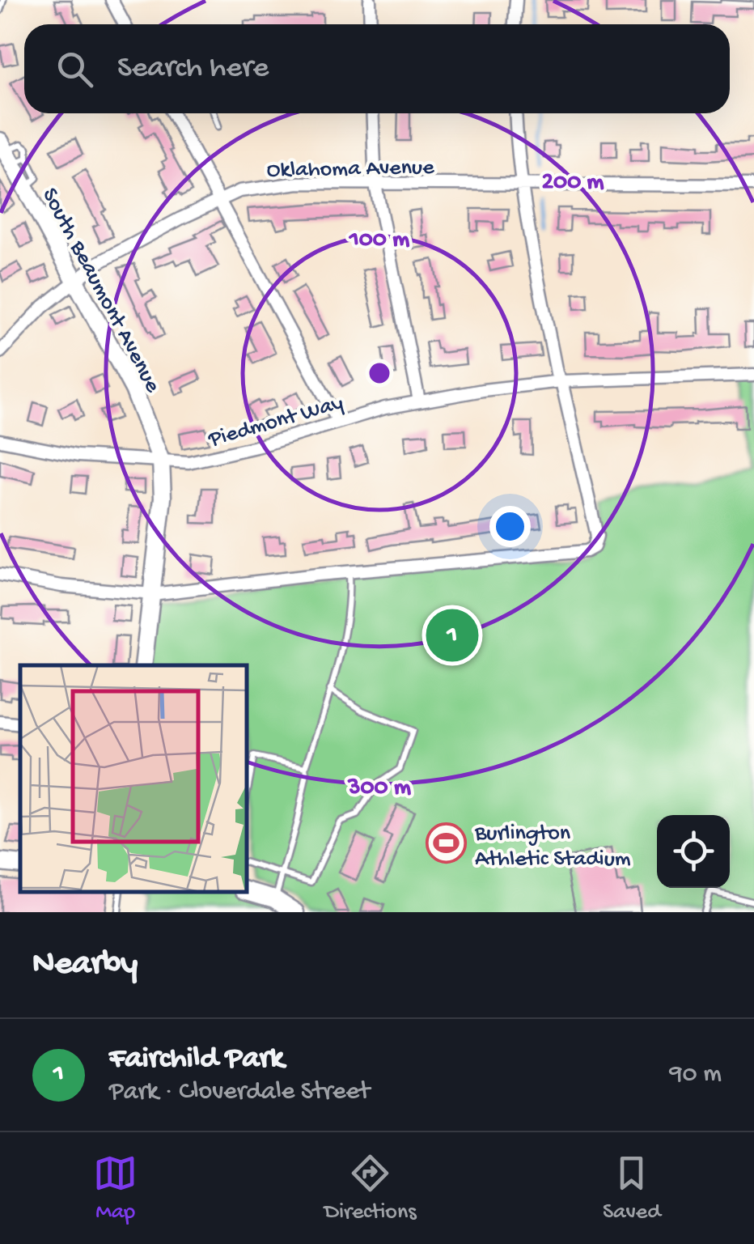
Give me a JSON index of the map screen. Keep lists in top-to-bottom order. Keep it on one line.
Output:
{"streets":{"street":["Oklahoma Avenue","South Beaumont Avenue","Piedmont Way"]},"crossings":[["Oklahoma Avenue","South Beaumont Avenue"],["South Beaumont Avenue","Piedmont Way"]],"places":{"sports":["Burlington Athletic Stadium"]},"page":{"search":"Search here","pins":"1","heading":"Nearby","list":[{"mark":"1","name":"Fairchild Park","note":"Park · Cloverdale Street","value":"90 m"}],"nav":["Map","Directions","Saved"]},"rings":["200 m","100 m","300 m"]}
